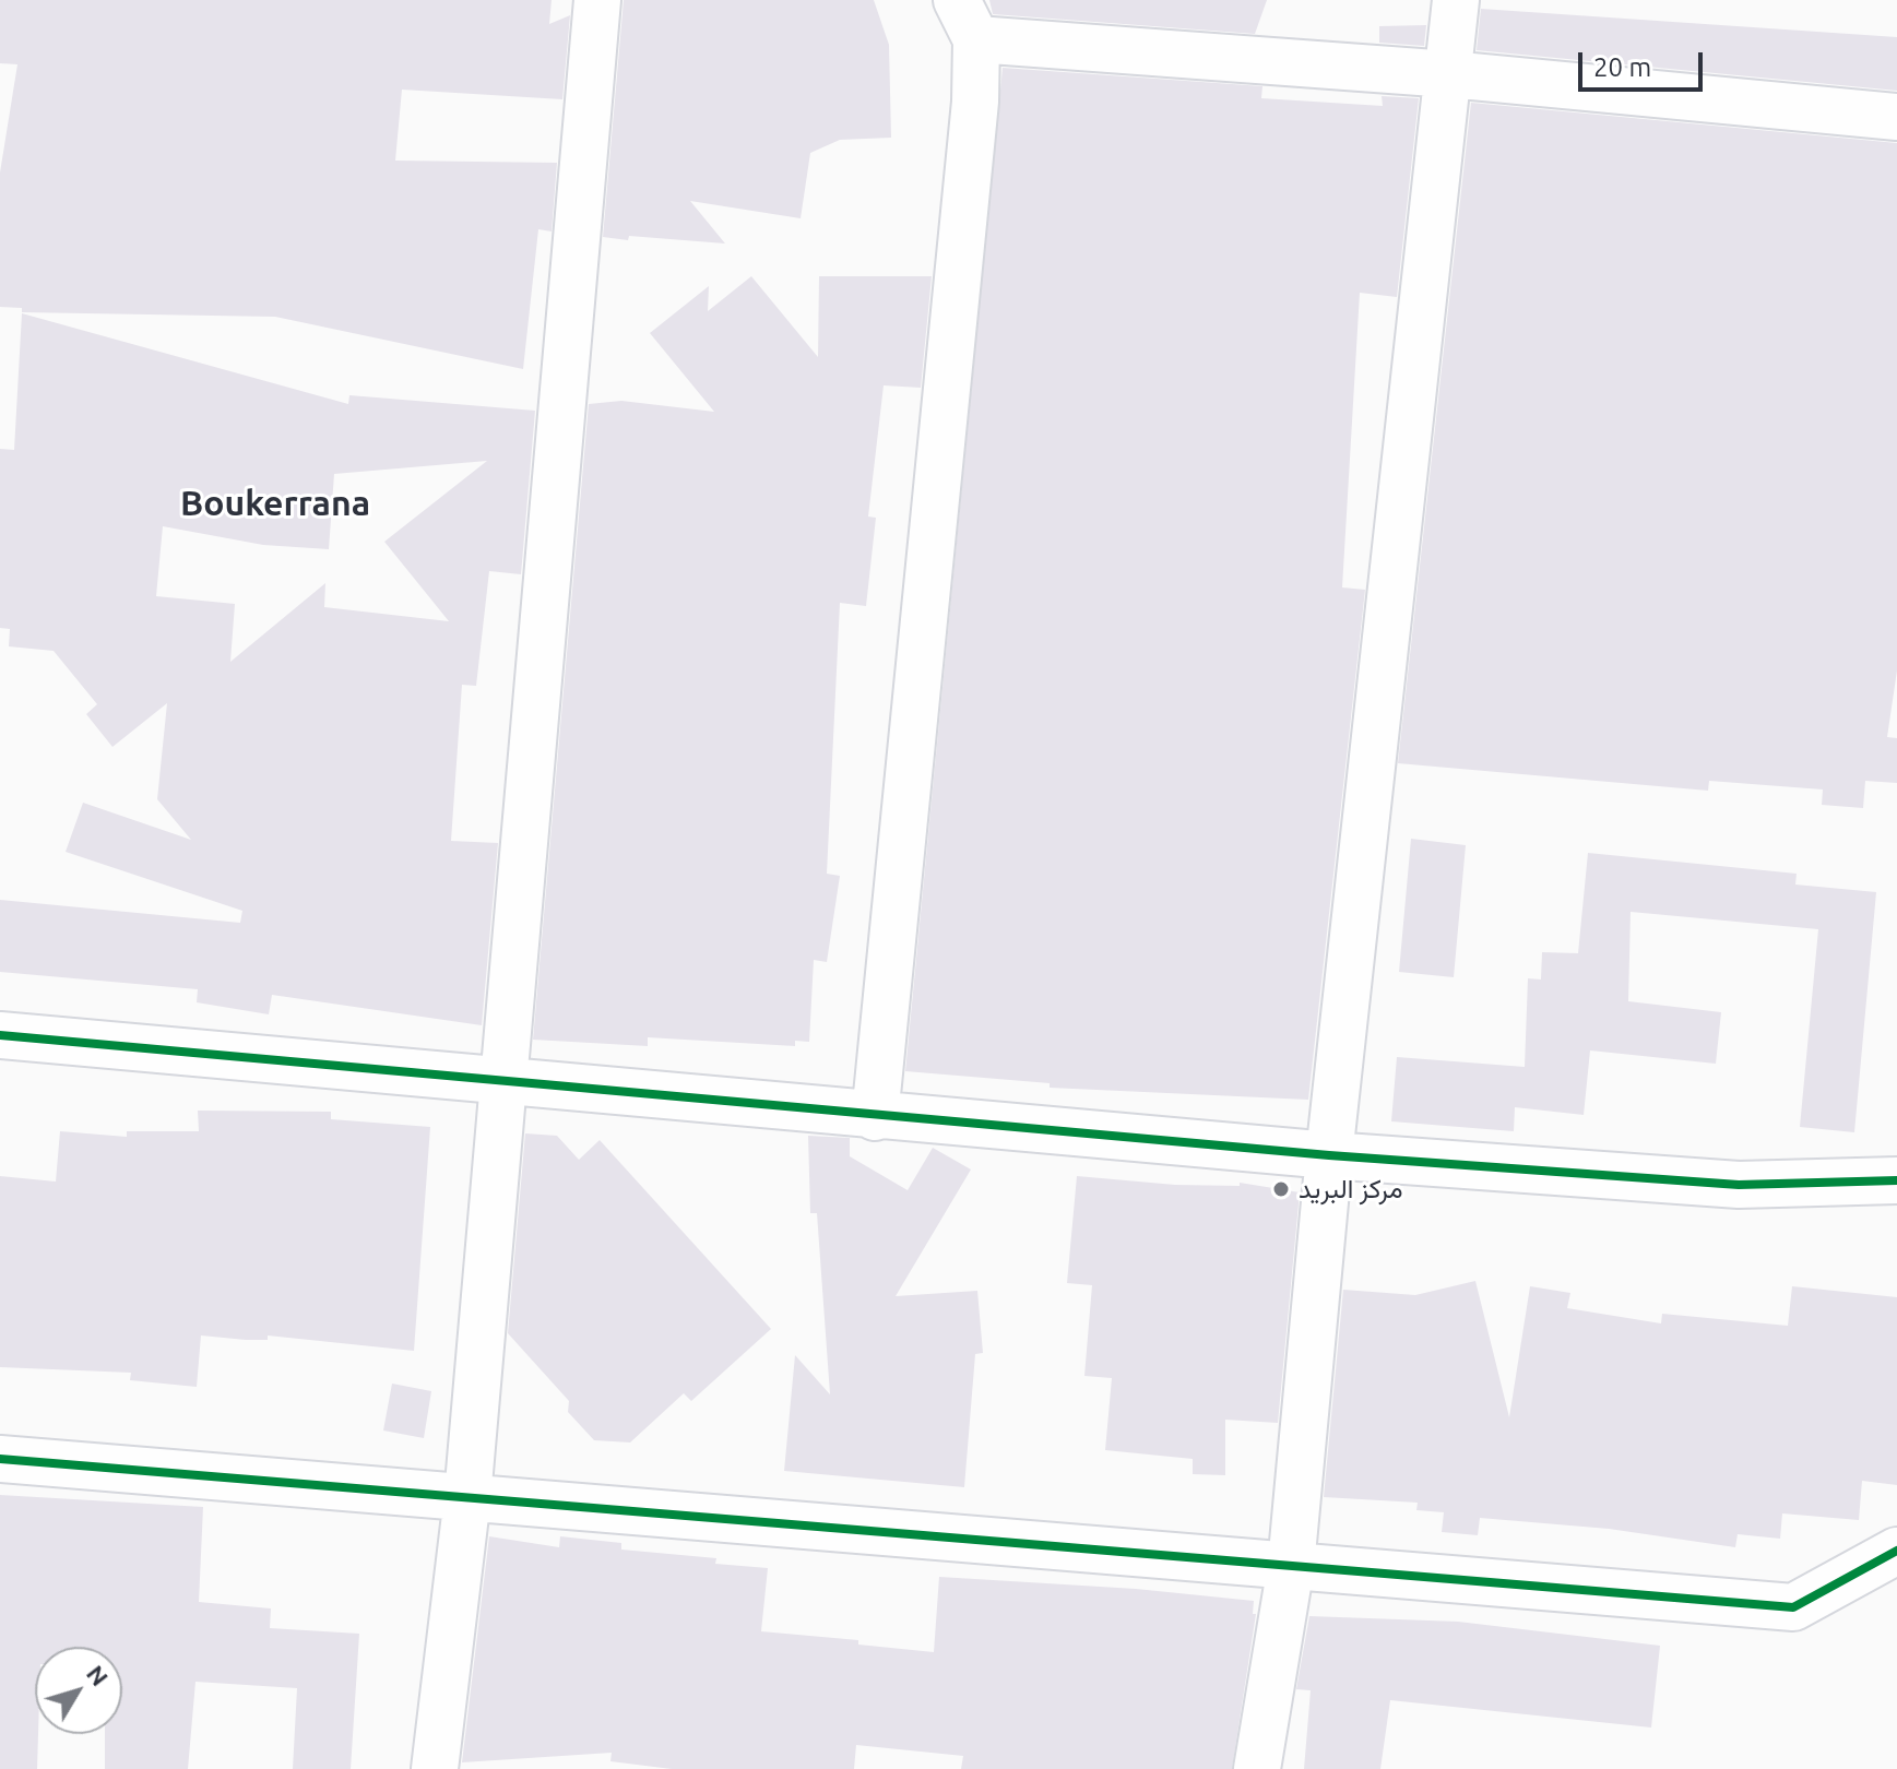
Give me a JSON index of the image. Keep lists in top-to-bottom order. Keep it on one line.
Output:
{"districts":["Boukerrana"],"places":["مركز البريد"],"scale_bar":"20 m","north":"top right"}
